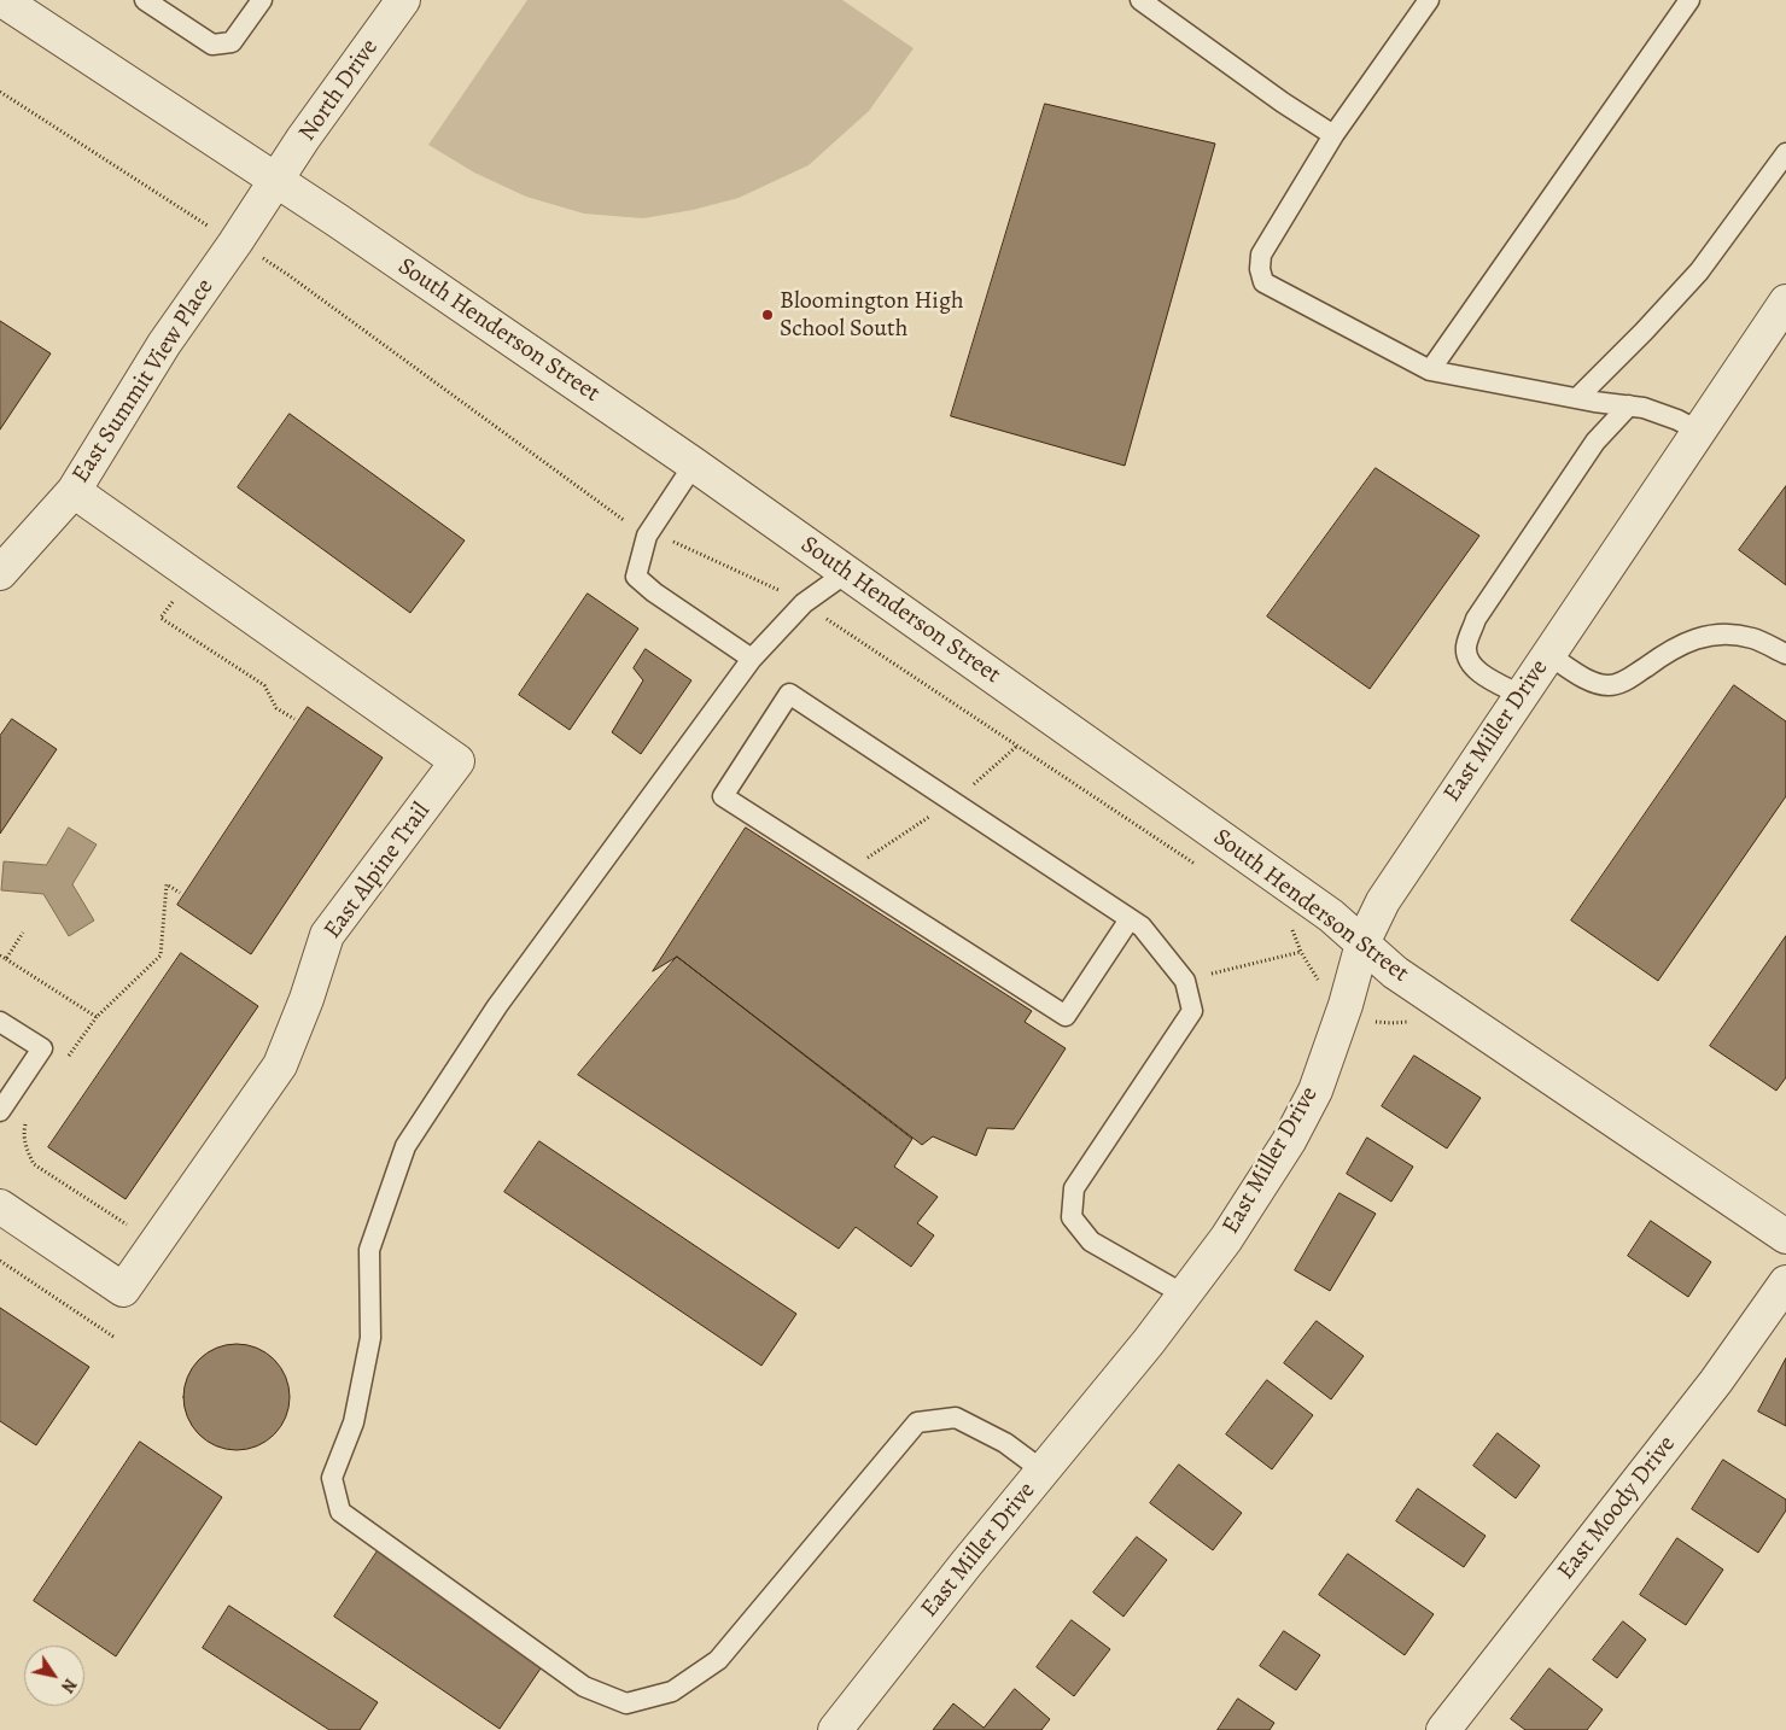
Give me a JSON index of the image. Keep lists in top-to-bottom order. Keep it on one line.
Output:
{"streets":{"street":["North Drive","South Henderson Street","East Summit View Place","East Miller Drive","East Alpine Trail","East Moody Drive"]},"crossings":[["North Drive","South Henderson Street"],["North Drive","East Summit View Place"],["South Henderson Street","East Summit View Place"],["South Henderson Street","East Miller Drive"],["East Summit View Place","East Alpine Trail"]],"places":["Bloomington High School South"],"north":"bottom right"}
